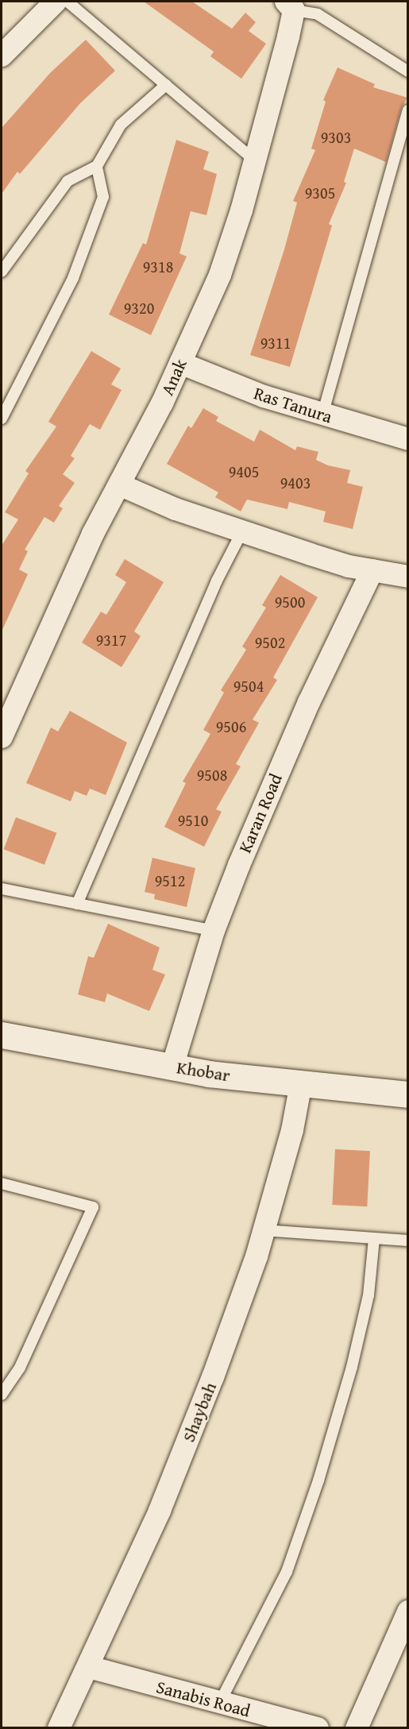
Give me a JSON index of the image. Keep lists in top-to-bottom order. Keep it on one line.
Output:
{"streets":{"main road":["Khobar"],"street":["Anak","Ras Tanura","Karan Road","Shaybah","Sanabis Road"]},"crossings":[["Anak","Ras Tanura"],["Karan Road","Khobar"],["Khobar","Shaybah"],["Shaybah","Sanabis Road"]],"house_numbers":["9303","9305","9318","9320","9311","9405","9403","9500","9317","9502","9504","9506","9508","9510","9512"]}
